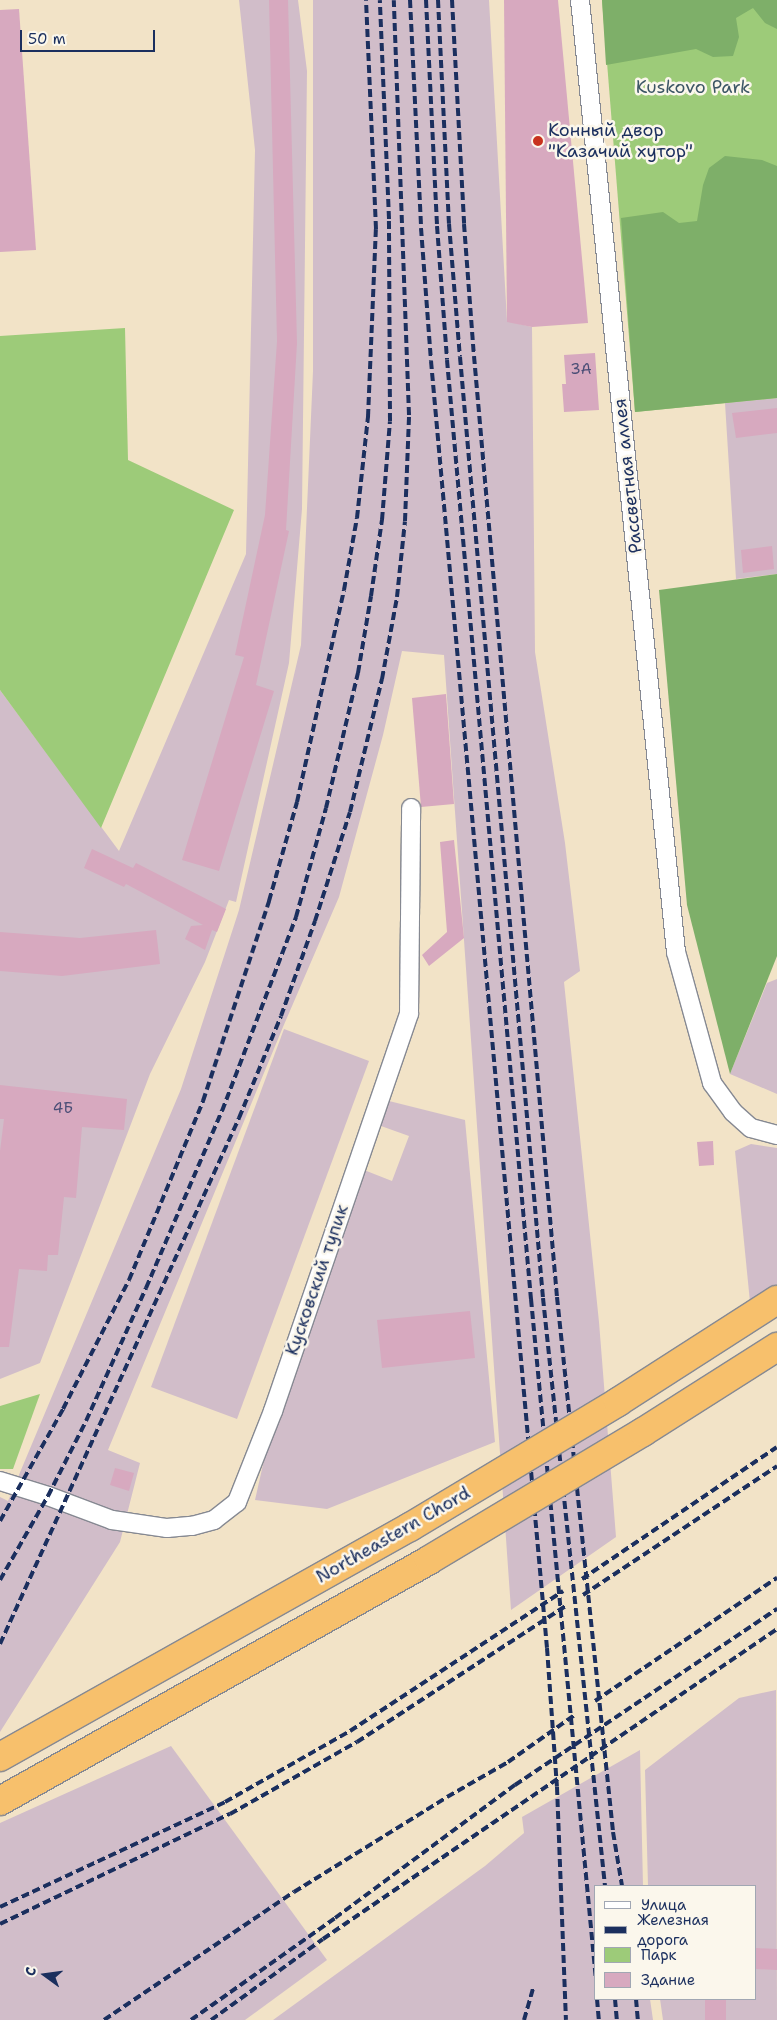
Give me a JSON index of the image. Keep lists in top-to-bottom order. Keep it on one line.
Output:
{"streets":{"main road":["Northeastern Chord"],"street":["Рассветная аллея","Кусковский тупик"]},"parks":["Kuskovo Park"],"places":["Конный двор \"Казачий хутор\""],"house_numbers":["3А","4Б"],"legend":["Улица","Железная дорога","Парк","Здание"],"scale_bar":"50 m","north":"left"}
